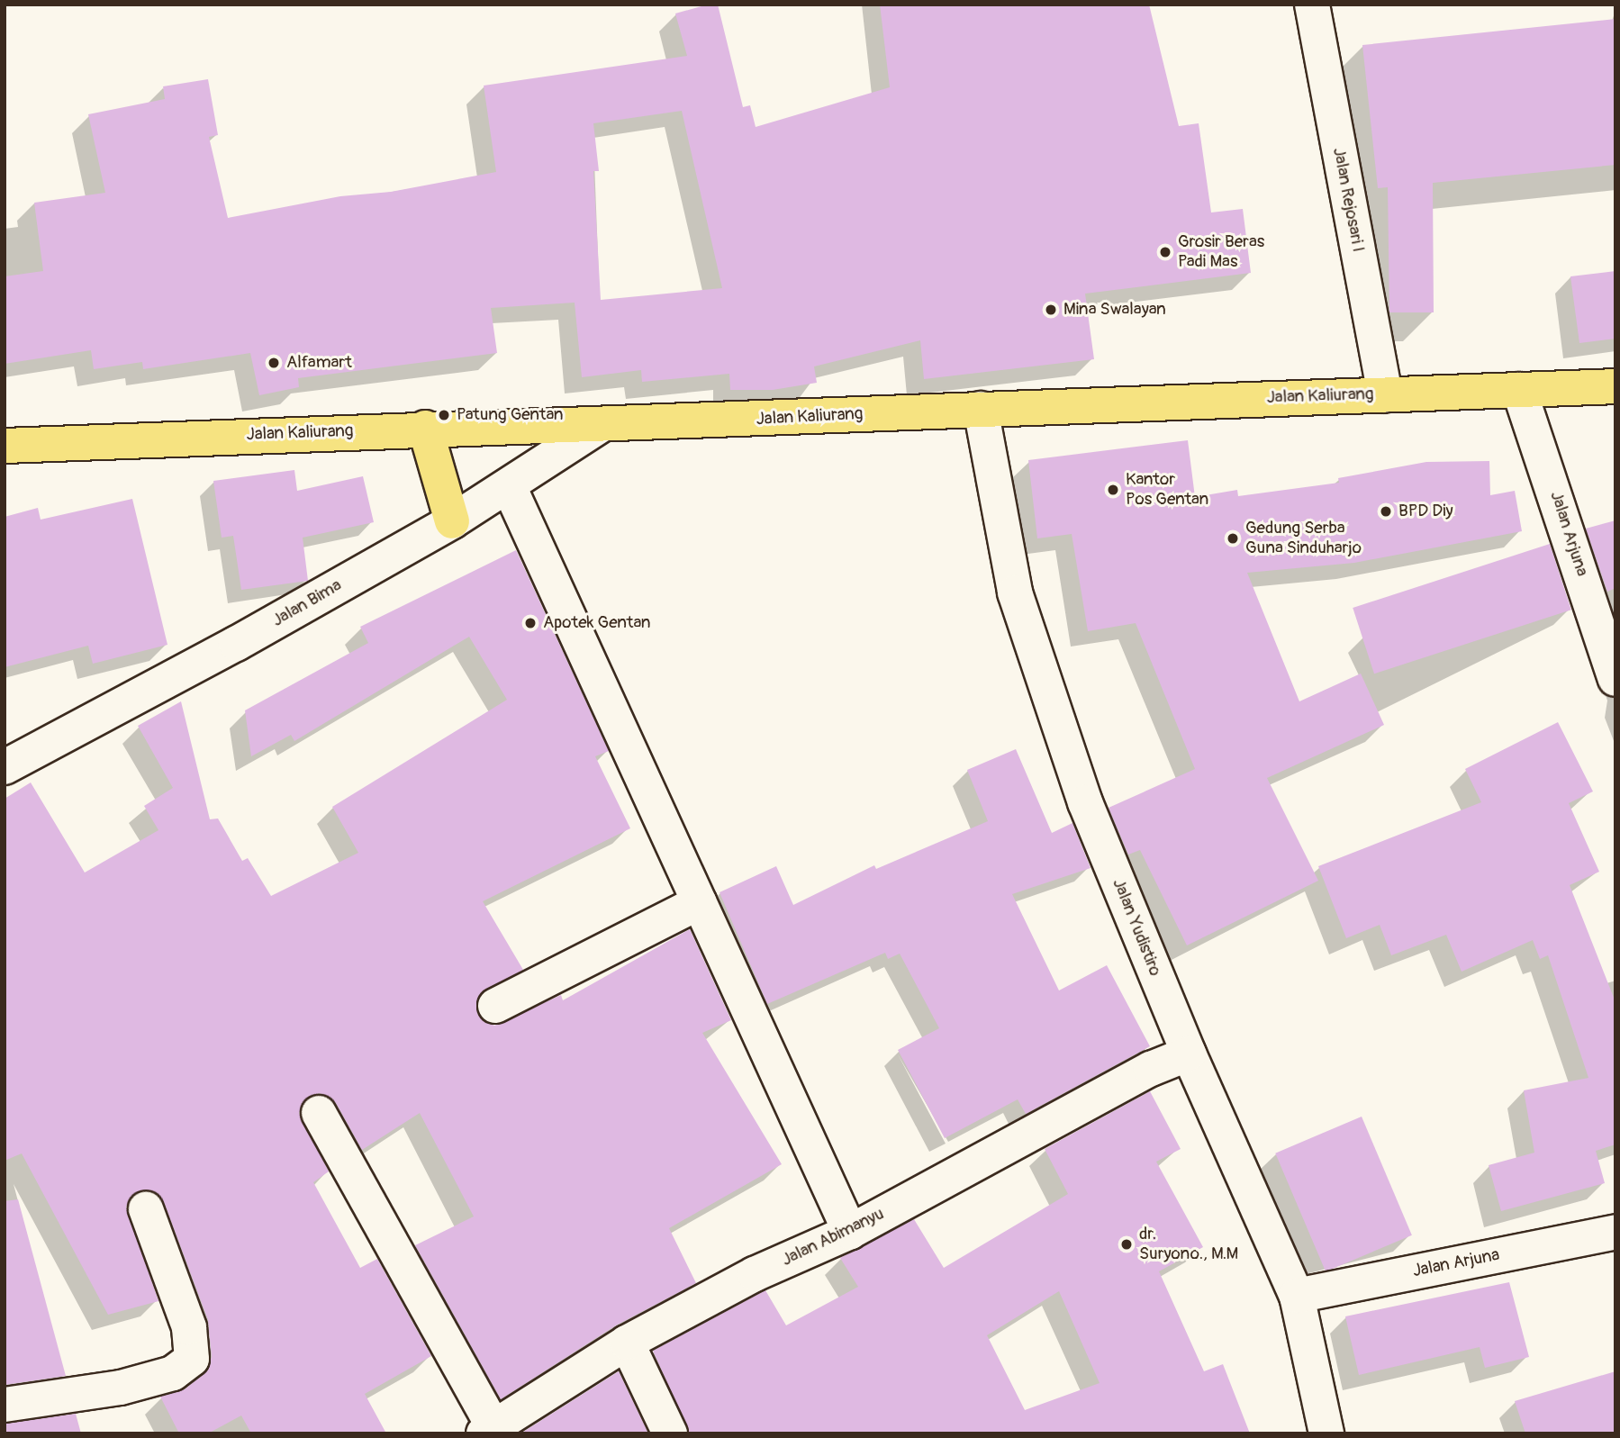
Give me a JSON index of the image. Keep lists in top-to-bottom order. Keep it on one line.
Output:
{"streets":{"main road":["Jalan Kaliurang"],"street":["Jalan Rejosari I","Jalan Arjuna","Jalan Bima","Jalan Yudistiro","Jalan Abimanyu"]},"crossings":[["Jalan Rejosari I","Jalan Kaliurang"],["Jalan Kaliurang","Jalan Arjuna"],["Jalan Kaliurang","Jalan Bima"],["Jalan Kaliurang","Jalan Yudistiro"],["Jalan Arjuna","Jalan Yudistiro"],["Jalan Yudistiro","Jalan Abimanyu"]],"places":["Grosir Beras Padi Mas","Mina Swalayan","Alfamart","Patung Gentan","Kantor Pos Gentan","BPD Diy","Gedung Serba Guna Sinduharjo","Apotek Gentan","dr. Suryono., M.M"]}
